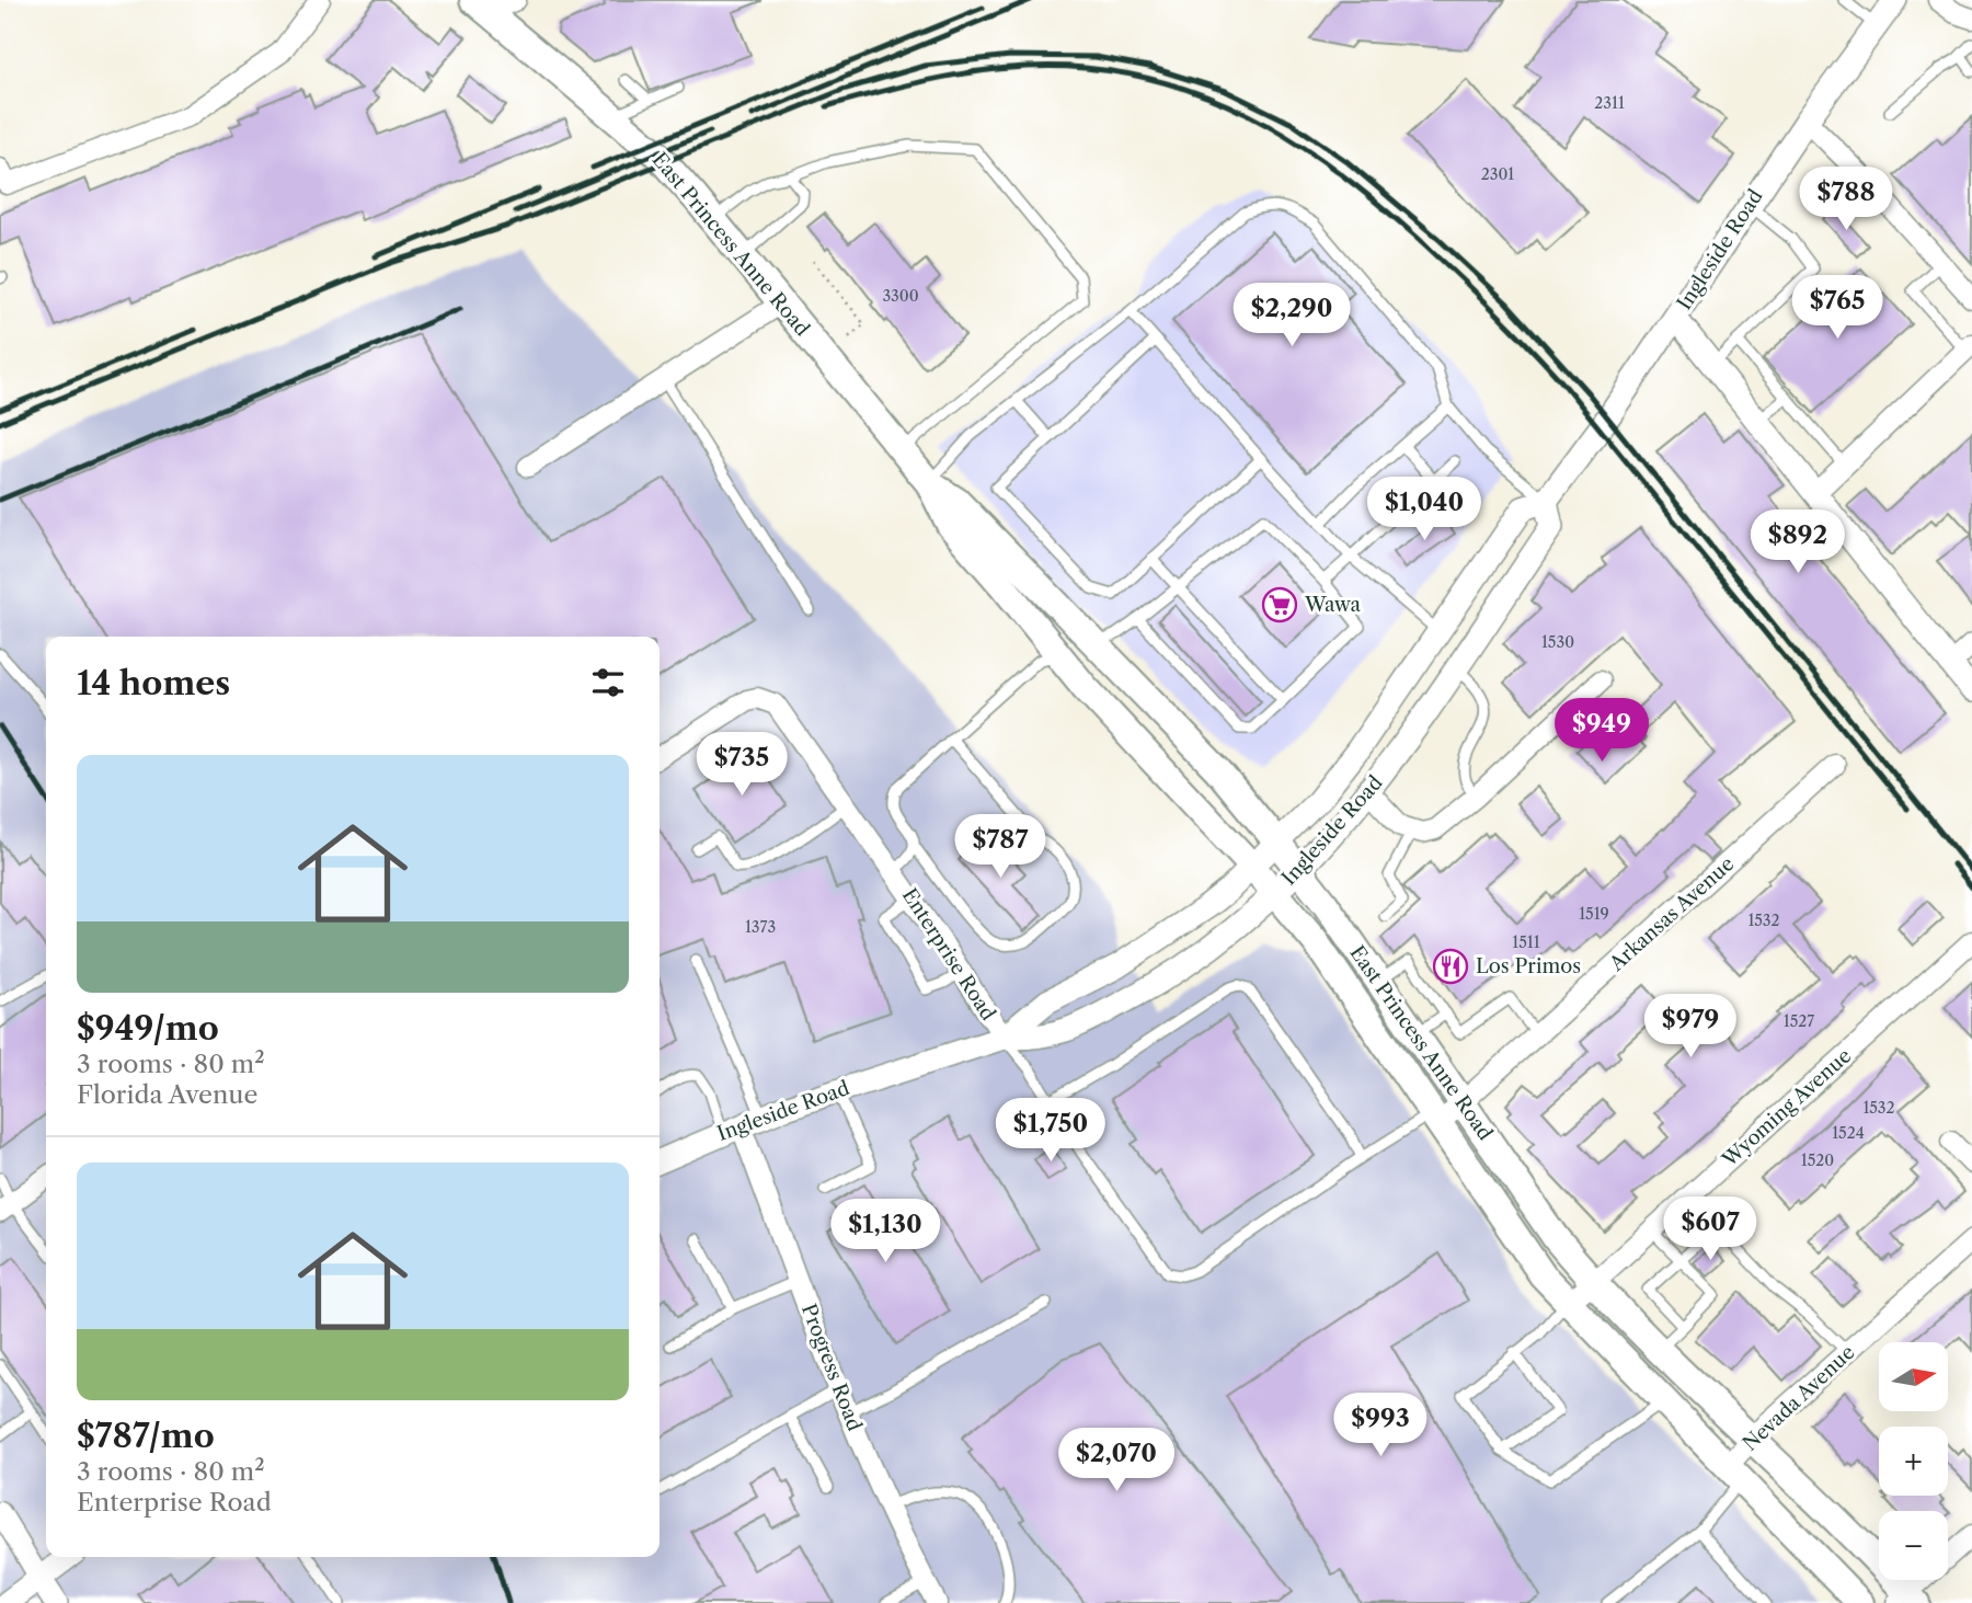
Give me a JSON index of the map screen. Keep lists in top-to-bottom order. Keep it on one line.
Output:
{"streets":{"main road":["East Princess Anne Road"],"street":["Ingleside Road","Arkansas Avenue","Enterprise Road","Wyoming Avenue","Progress Road","Nevada Avenue"]},"crossings":[["East Princess Anne Road","Ingleside Road"],["East Princess Anne Road","Arkansas Avenue"],["East Princess Anne Road","Wyoming Avenue"],["East Princess Anne Road","Nevada Avenue"],["Ingleside Road","Enterprise Road"],["Ingleside Road","Progress Road"]],"places":{"supermarket":["Wawa"],"restaurant":["Los Primos"]},"house_numbers":["2311","2301","3300","1530","1519","1532","1373","1511","1527","1532","1524","1520"],"north":"right","page":{"price":["$788","$765","$2,290","$1,040","$892","$949","$735","$787","$979","$1,750","$607","$1,130","$993","$2,070"],"heading":"14 homes","list":[{"name":"$949/mo","note":"3 rooms · 80 m² · Florida Avenue"},{"name":"$787/mo","note":"3 rooms · 80 m² · Enterprise Road"}],"map_buttons":["+","−"]}}
